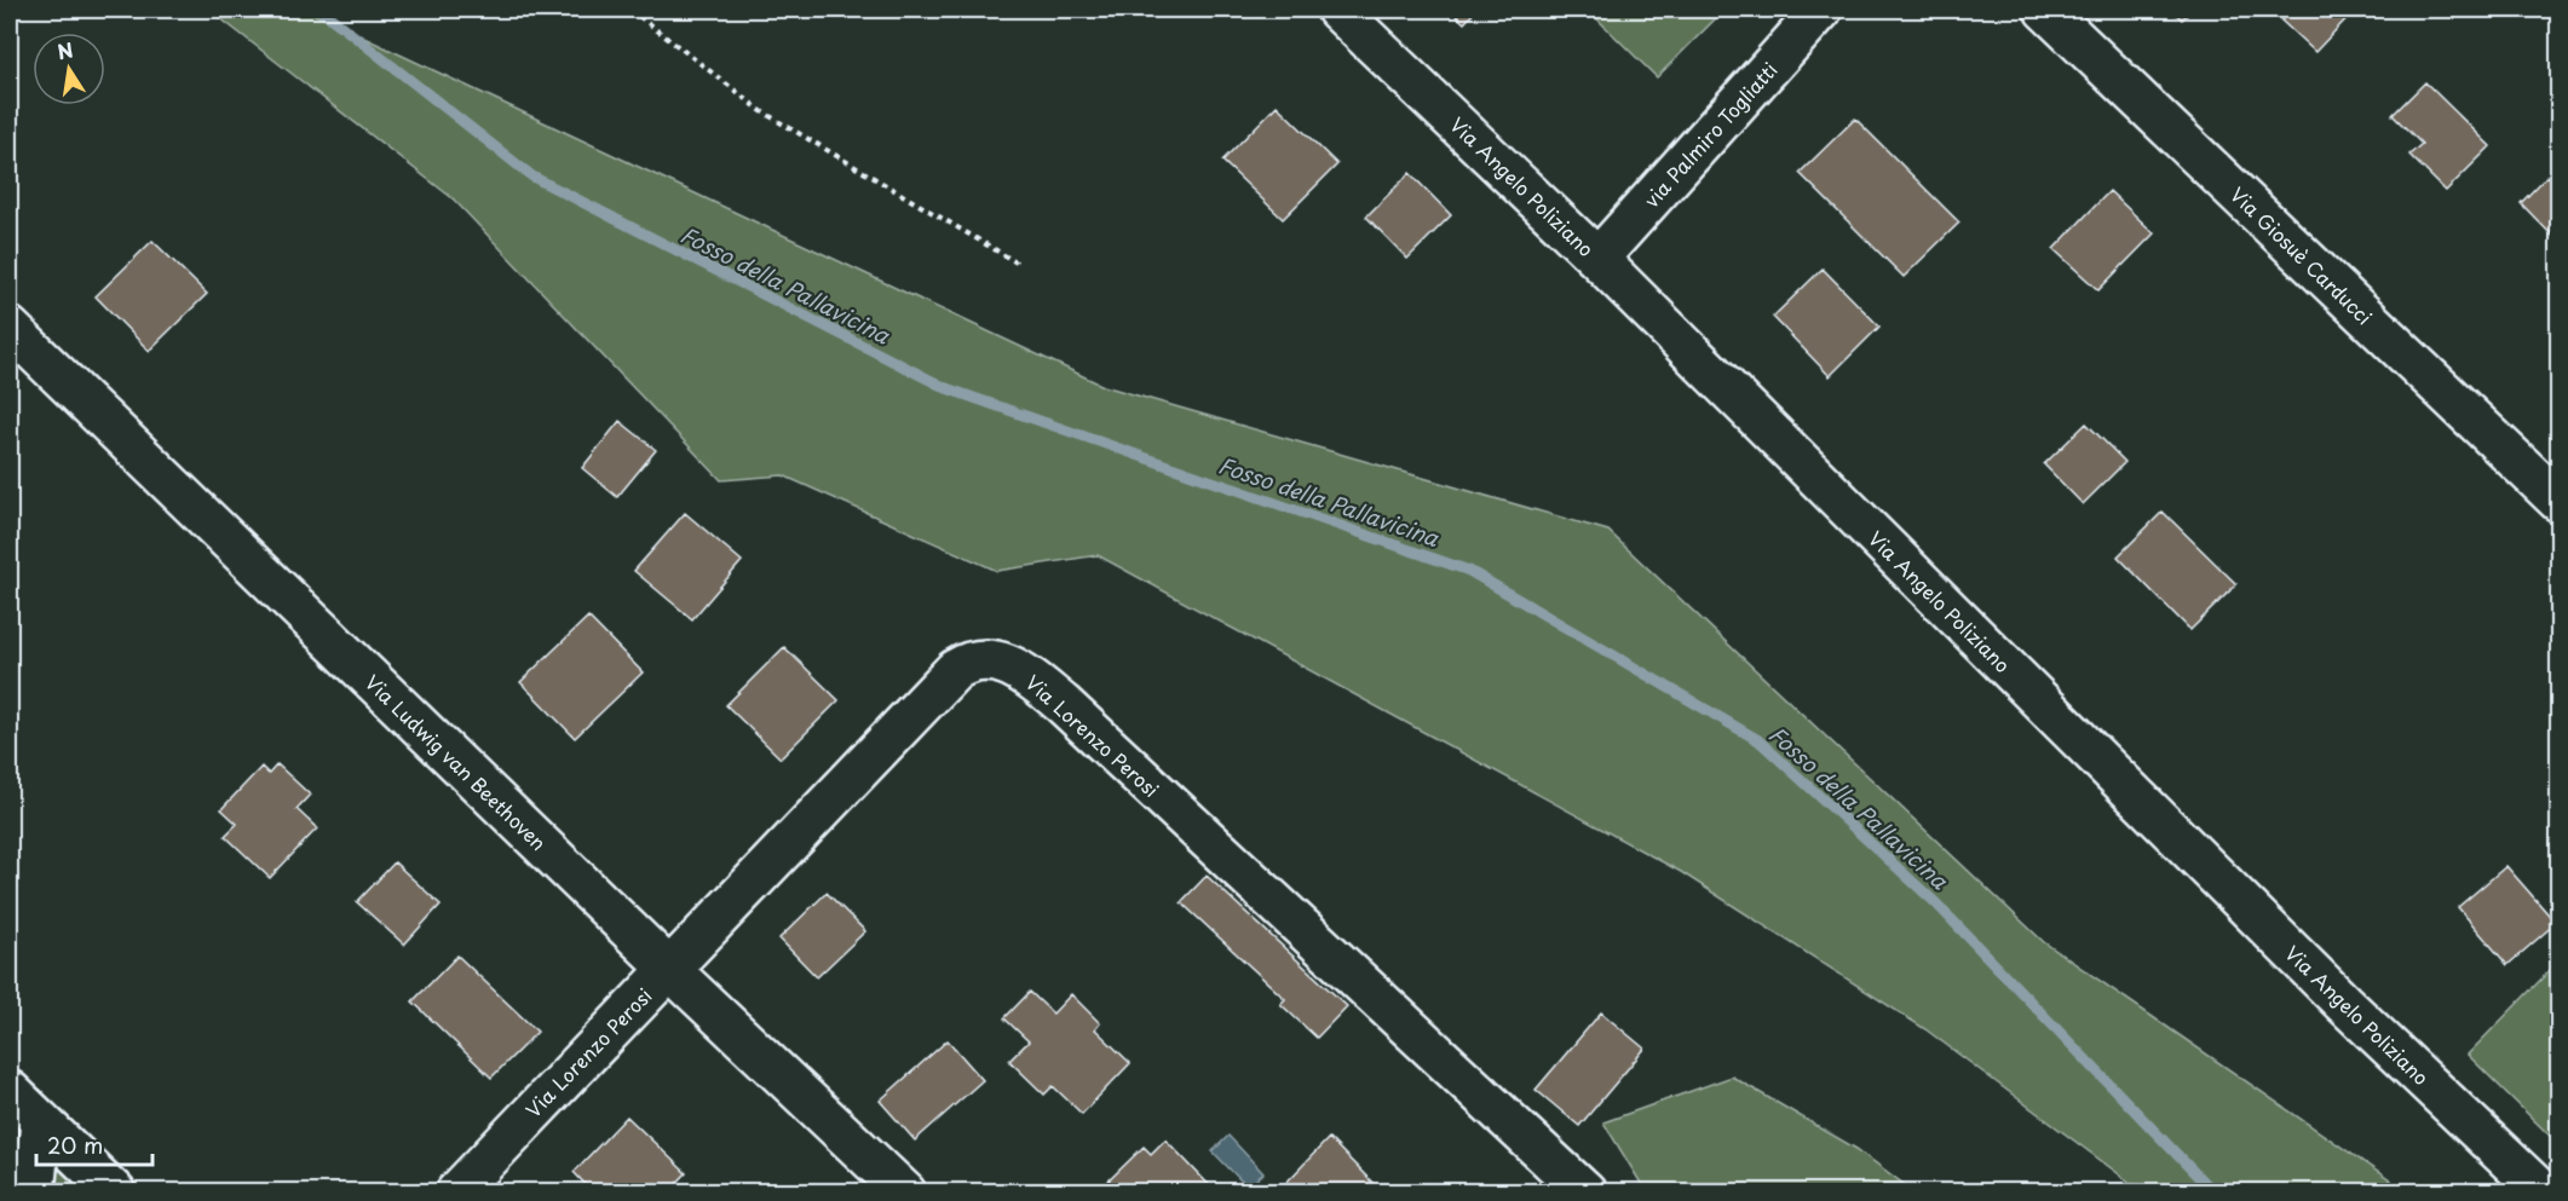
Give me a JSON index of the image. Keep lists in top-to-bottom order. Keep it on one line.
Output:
{"streets":{"street":["via Palmiro Togliatti","Via Angelo Poliziano","Via Giosuè Carducci","Via Lorenzo Perosi","Via Ludwig van Beethoven"]},"crossings":[["via Palmiro Togliatti","Via Angelo Poliziano"],["Via Lorenzo Perosi","Via Ludwig van Beethoven"]],"water":["Fosso della Pallavicina"],"scale_bar":"20 m","north":"top"}
